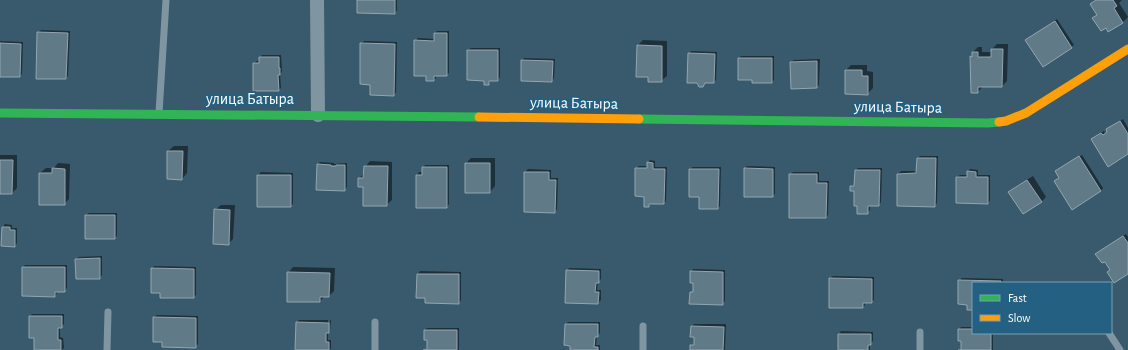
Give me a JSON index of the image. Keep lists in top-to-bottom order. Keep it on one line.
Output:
{"streets":{"street":["улица Батыра"]},"legend":["Fast","Slow"]}
